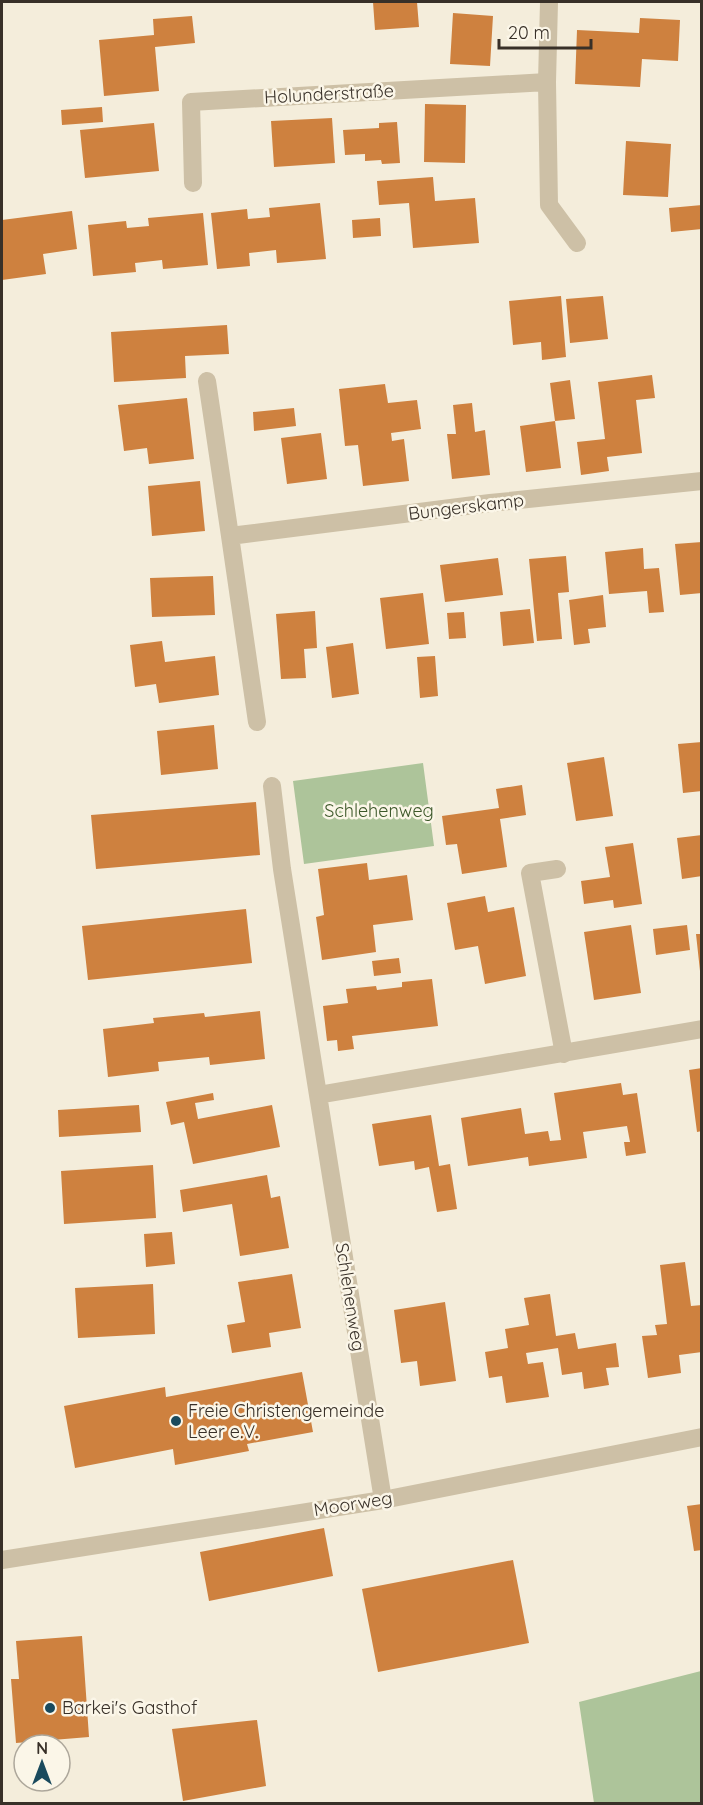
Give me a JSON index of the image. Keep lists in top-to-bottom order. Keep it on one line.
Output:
{"streets":{"street":["Holunderstraße","Bungerskamp","Schlehenweg","Moorweg"]},"crossings":[["Schlehenweg","Moorweg"]],"parks":["Schlehenweg"],"places":["Freie Christengemeinde Leer e.V.","Barkei's Gasthof"],"scale_bar":"20 m","north":"top"}
